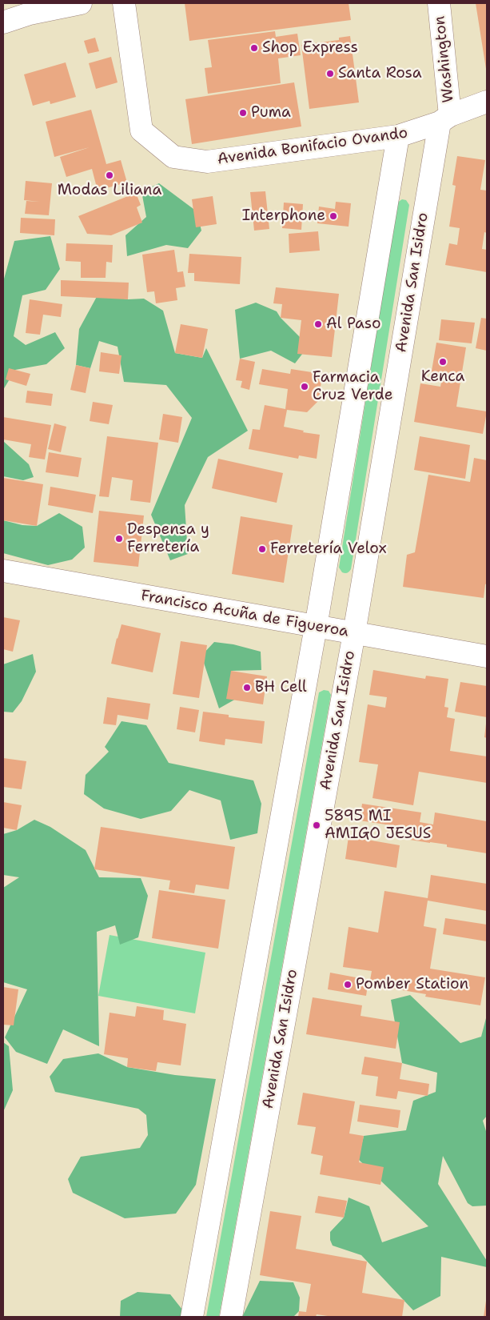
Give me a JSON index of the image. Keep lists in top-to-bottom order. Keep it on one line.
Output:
{"streets":{"main road":["Washington","Avenida Bonifacio Ovando","Avenida San Isidro","Francisco Acuña de Figueroa"]},"crossings":[["Washington","Avenida Bonifacio Ovando"],["Washington","Avenida San Isidro"],["Avenida Bonifacio Ovando","Avenida San Isidro"],["Avenida San Isidro","Francisco Acuña de Figueroa"]],"places":["Shop Express","Santa Rosa","Puma","Modas Liliana","Interphone","Al Paso","Kenca","Farmacia Cruz Verde","Despensa y Ferretería","Ferretería Velox","BH Cell","5895 MI AMIGO JESUS","Pomber Station"]}
